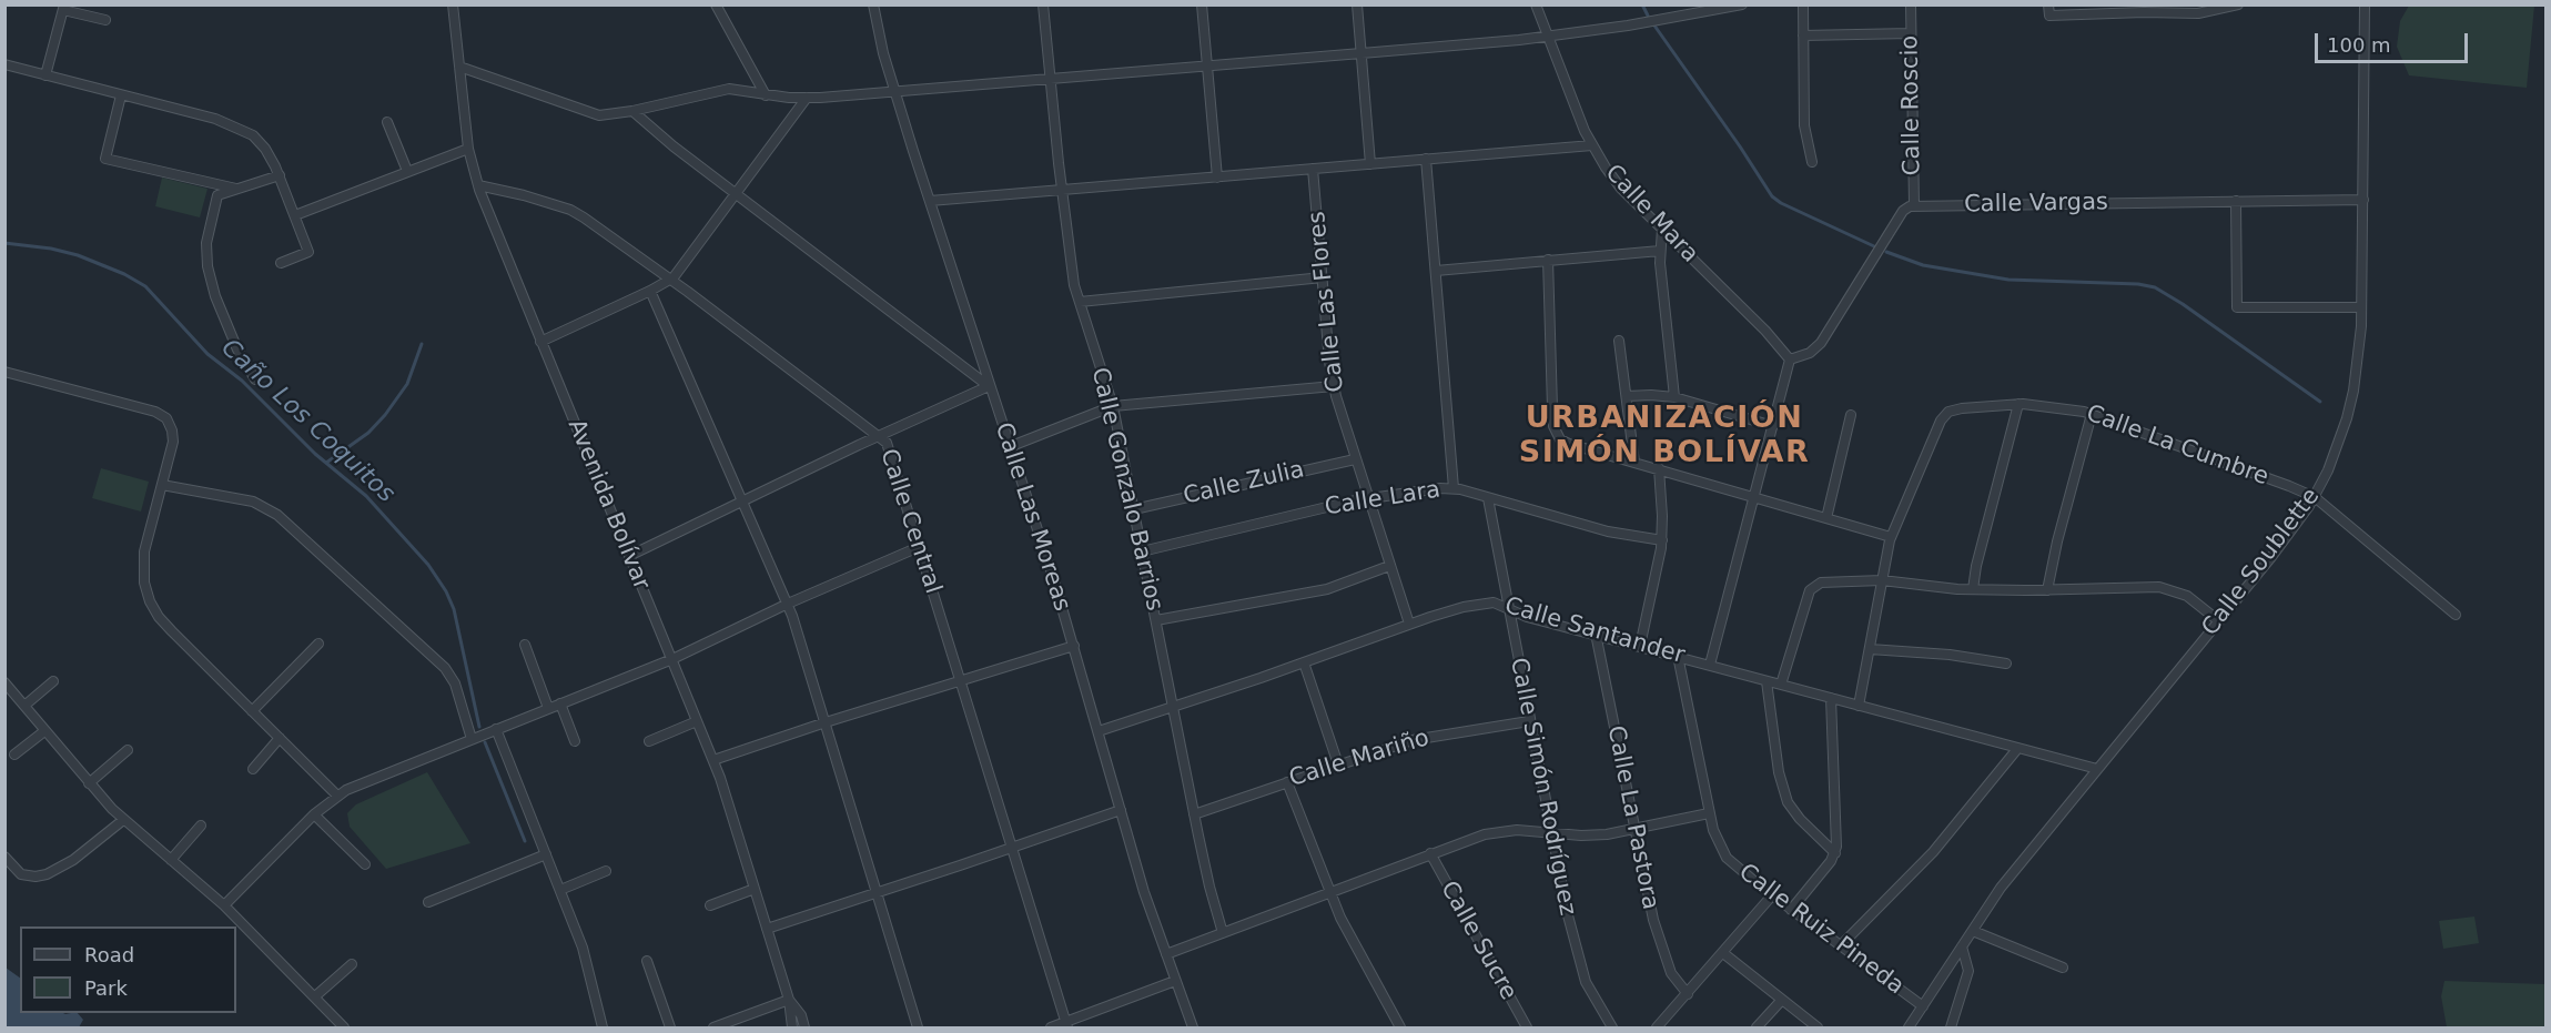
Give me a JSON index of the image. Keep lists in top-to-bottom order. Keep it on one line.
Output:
{"streets":{"street":["Calle Roscio","Calle Vargas","Calle Mara","Calle Las Flores","Calle La Cumbre","Calle Zulia","Calle Gonzalo Barrios","Calle Lara","Avenida Bolívar","Calle Las Moreas","Calle Central","Calle Soublette","Calle Santander","Calle Mariño","Calle Simón Rodríguez","Calle La Pastora","Calle Ruiz Pineda","Calle Sucre"]},"crossings":[["Calle Roscio","Calle Vargas"],["Calle Vargas","Calle Soublette"],["Calle Las Flores","Calle Zulia"],["Calle Las Flores","Calle Lara"],["Calle Las Flores","Calle Santander"],["Calle La Cumbre","Calle Soublette"],["Calle La Cumbre","Calle Santander"],["Calle Zulia","Calle Gonzalo Barrios"],["Calle Gonzalo Barrios","Calle Lara"],["Calle Gonzalo Barrios","Calle Santander"],["Calle Gonzalo Barrios","Calle Mariño"],["Calle Lara","Calle Simón Rodríguez"],["Avenida Bolívar","Calle Central"],["Calle Las Moreas","Calle Santander"],["Calle Soublette","Calle Santander"],["Calle Soublette","Calle Ruiz Pineda"],["Calle Santander","Calle Simón Rodríguez"],["Calle Santander","Calle La Pastora"],["Calle Santander","Calle Ruiz Pineda"],["Calle Mariño","Calle Simón Rodríguez"]],"districts":["URBANIZACIÓN SIMÓN BOLÍVAR"],"water":["Caño Los Coquitos"],"legend":["Road","Park"],"scale_bar":"100 m"}
